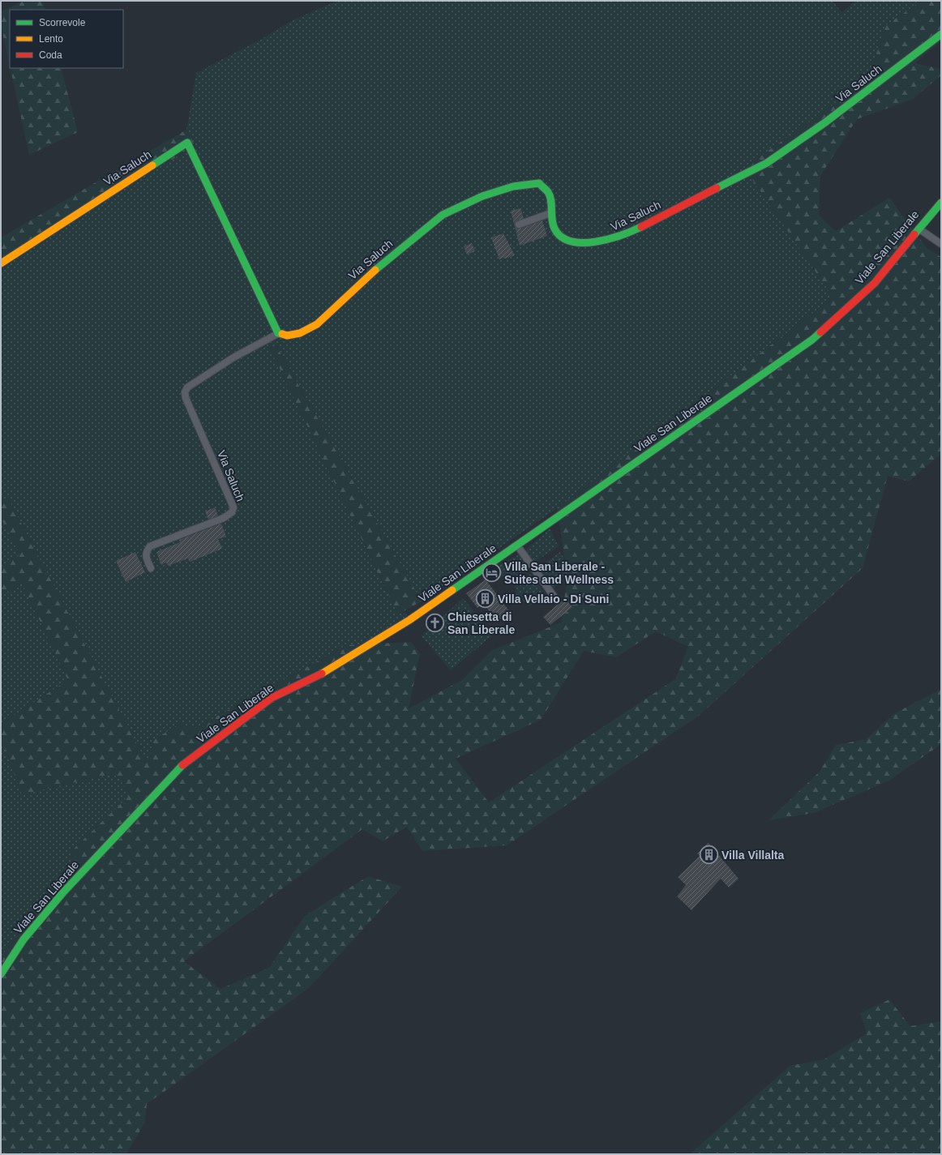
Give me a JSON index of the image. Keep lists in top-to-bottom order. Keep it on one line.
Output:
{"streets":{"street":["Via Saluch","Viale San Liberale"]},"places":{"hotel":["Villa San Liberale - Suites and Wellness"],"building":["Villa Vellaio - Di Suni","Villa Villalta"],"church":["Chiesetta di San Liberale"]},"legend":["Scorrevole","Lento","Coda"]}
